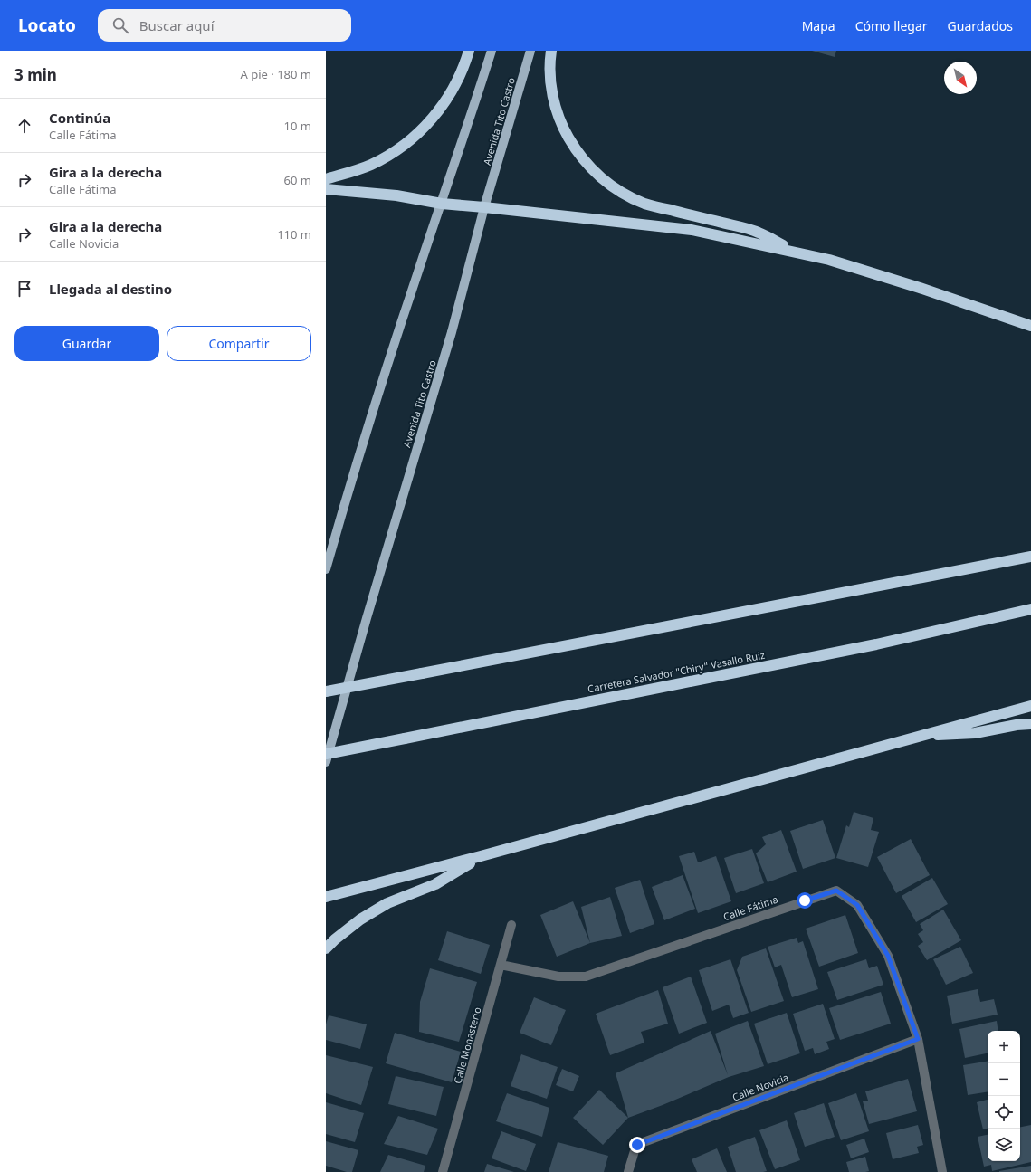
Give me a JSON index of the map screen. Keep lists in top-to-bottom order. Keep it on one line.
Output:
{"streets":{"highway":["Carretera Salvador \"Chiry\" Vasallo Ruiz"],"main road":["Avenida Tito Castro"],"street":["Calle Fátima","Calle Monasterio","Calle Novicia"]},"crossings":[["Calle Fátima","Calle Monasterio"],["Calle Fátima","Calle Novicia"]],"north":"bottom right","page":{"header":"Locato","search":"Buscar aquí","nav":["Mapa","Cómo llegar","Guardados"],"heading":["3 min","A pie · 180 m"],"list":[["Continúa","Calle Fátima","10 m"],["Gira a la derecha","Calle Fátima","60 m"],["Gira a la derecha","Calle Novicia","110 m"],"Llegada al destino"],"buttons":["Guardar","Compartir"],"map_buttons":["+","−"]}}
